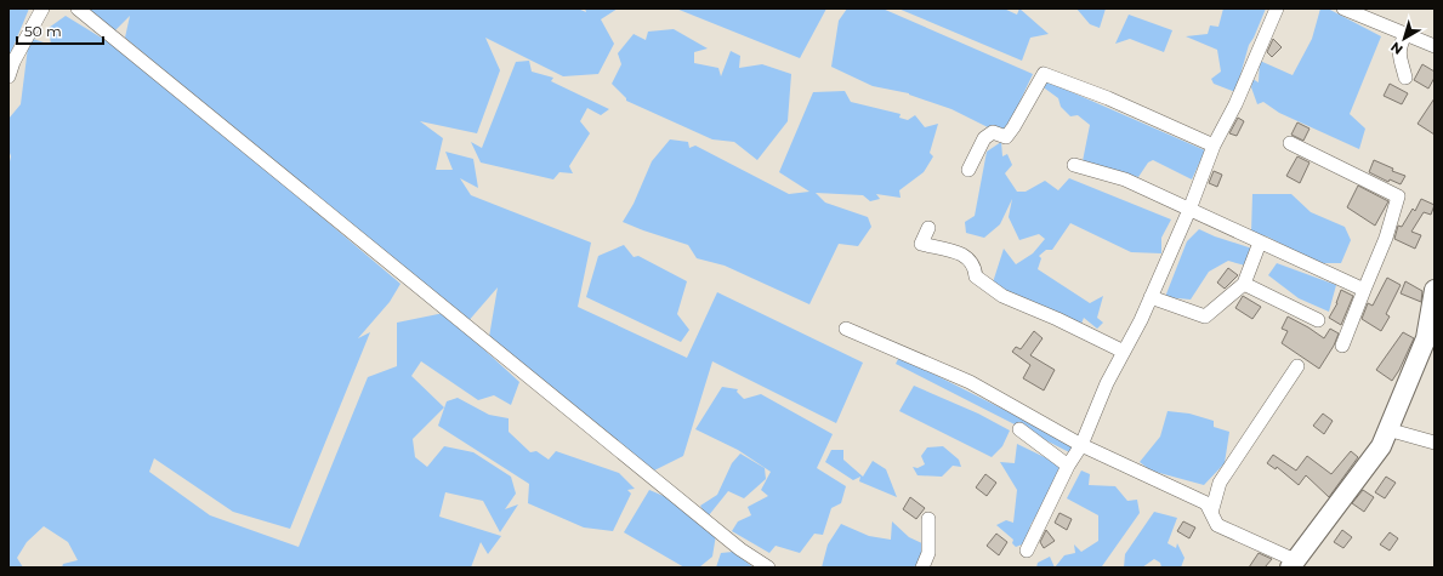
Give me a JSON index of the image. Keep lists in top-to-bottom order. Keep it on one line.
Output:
{"scale_bar":"50 m","north":"bottom left"}
